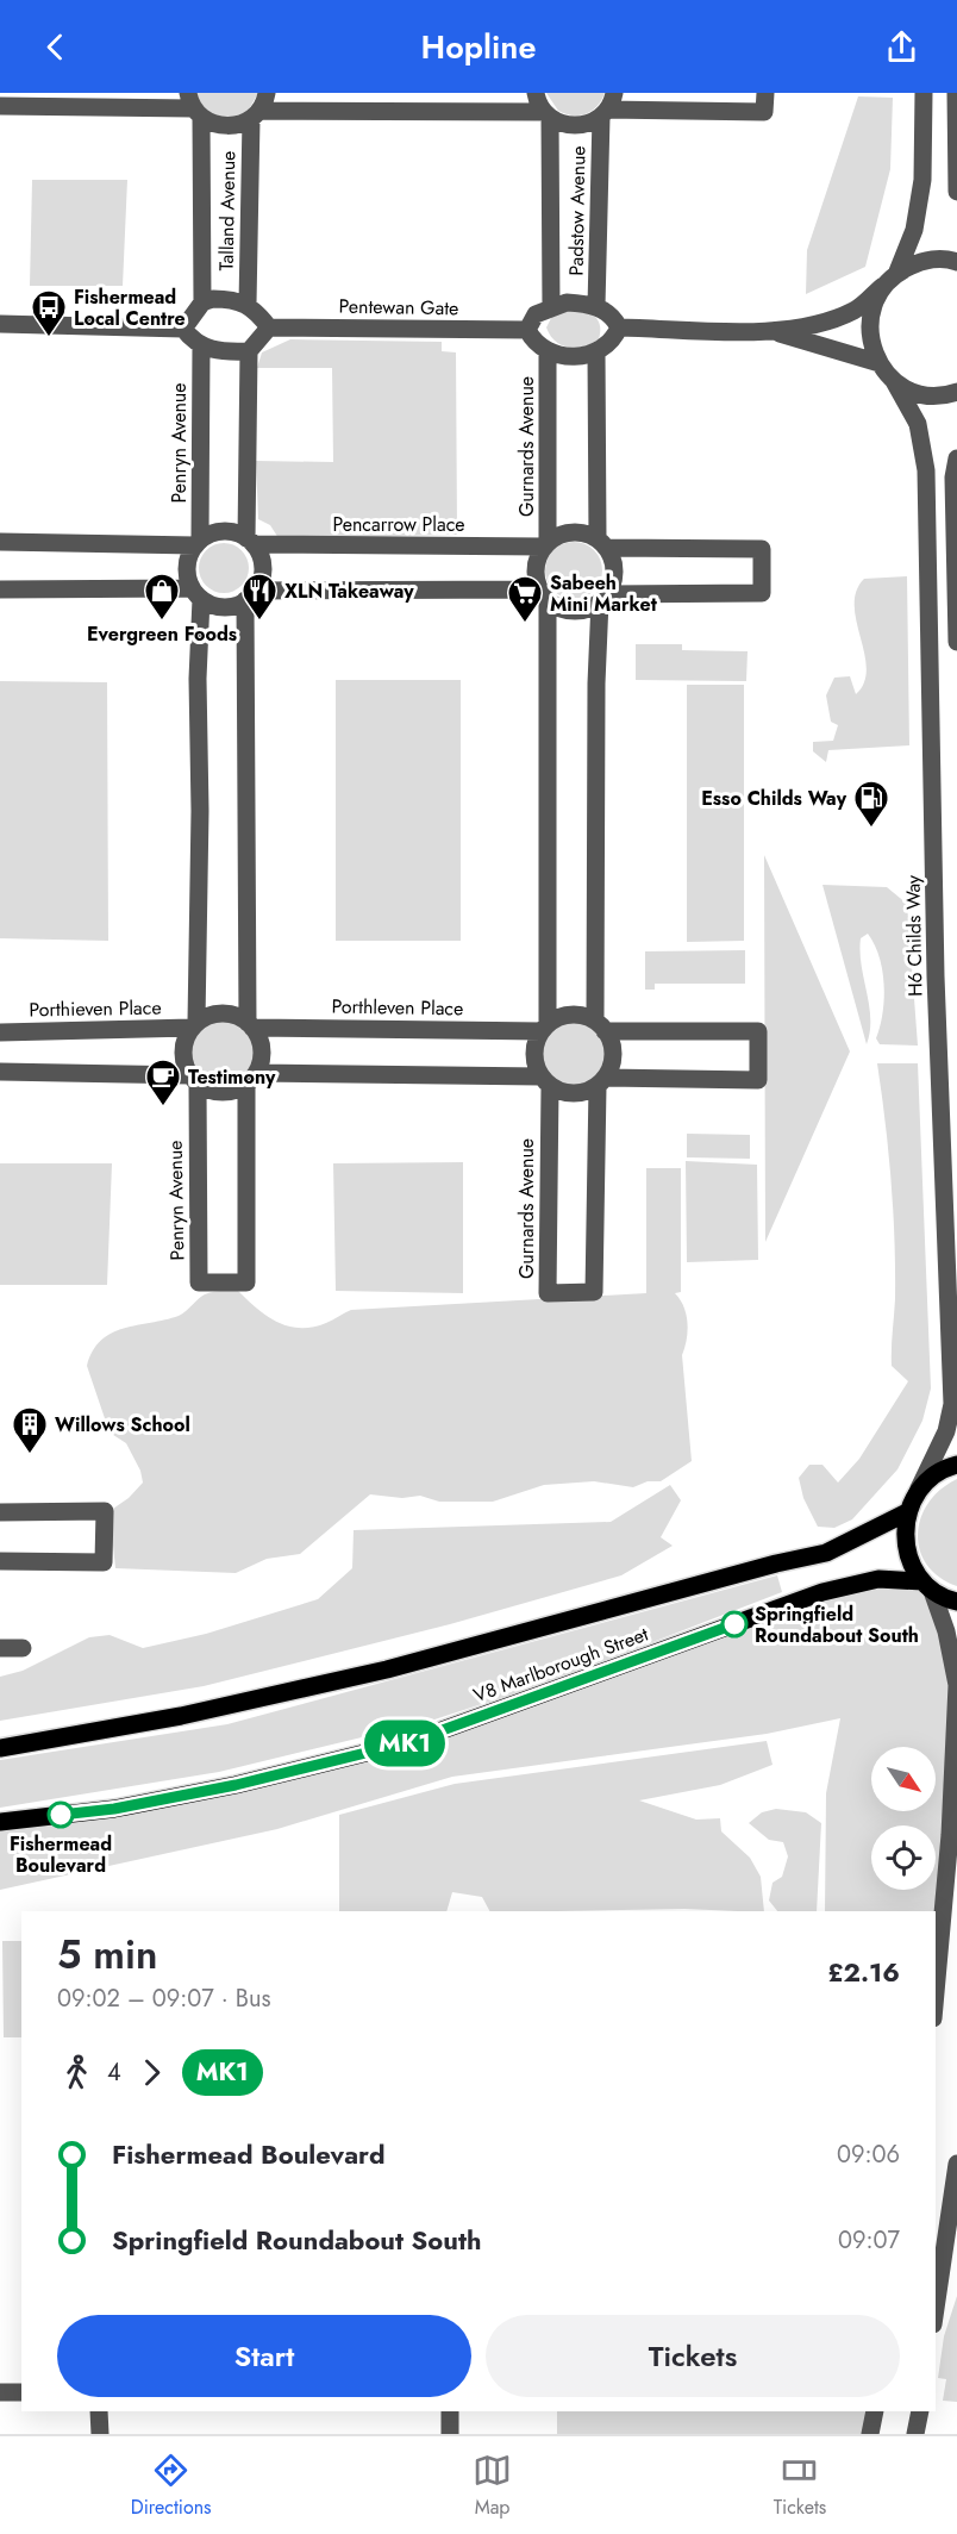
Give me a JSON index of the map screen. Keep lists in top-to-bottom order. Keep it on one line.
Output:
{"streets":{"main road":["V8 Marlborough Street"],"street":["Talland Avenue","Padstow Avenue","Pentewan Gate","Penryn Avenue","Gurnards Avenue","Pencarrow Place","H6 Childs Way","Porthleven Place","Porthieven Place"]},"crossings":[["Talland Avenue","Pentewan Gate"],["Talland Avenue","Penryn Avenue"],["Padstow Avenue","Pentewan Gate"],["Padstow Avenue","Gurnards Avenue"],["Pentewan Gate","Penryn Avenue"],["Pentewan Gate","Gurnards Avenue"],["Penryn Avenue","Pencarrow Place"],["Penryn Avenue","Porthleven Place"],["Penryn Avenue","Porthieven Place"],["Gurnards Avenue","Pencarrow Place"],["Gurnards Avenue","Porthleven Place"],["Porthleven Place","Porthieven Place"]],"places":{"bus stop":["Fishermead Local Centre"],"shop":["Evergreen Foods"],"restaurant":["XLN Takeaway"],"supermarket":["Sabeeh Mini Market"],"fuel station":["Esso Childs Way"],"cafe":["Testimony"],"building":["Willows School"],"other":["Springfield Roundabout South","Fishermead Boulevard"]},"lines":["bus line MK1"],"north":"bottom right","page":{"header":"Hopline","on_map":"MK1","heading":["5 min","09:02 – 09:07 · Bus","£2.16"],"legs":["4","MK1"],"list":[{"name":"Fishermead Boulevard","value":"09:06"},{"name":"Springfield Roundabout South","value":"09:07"}],"buttons":["Start","Tickets"],"tabs":["Directions","Map","Tickets"]}}
